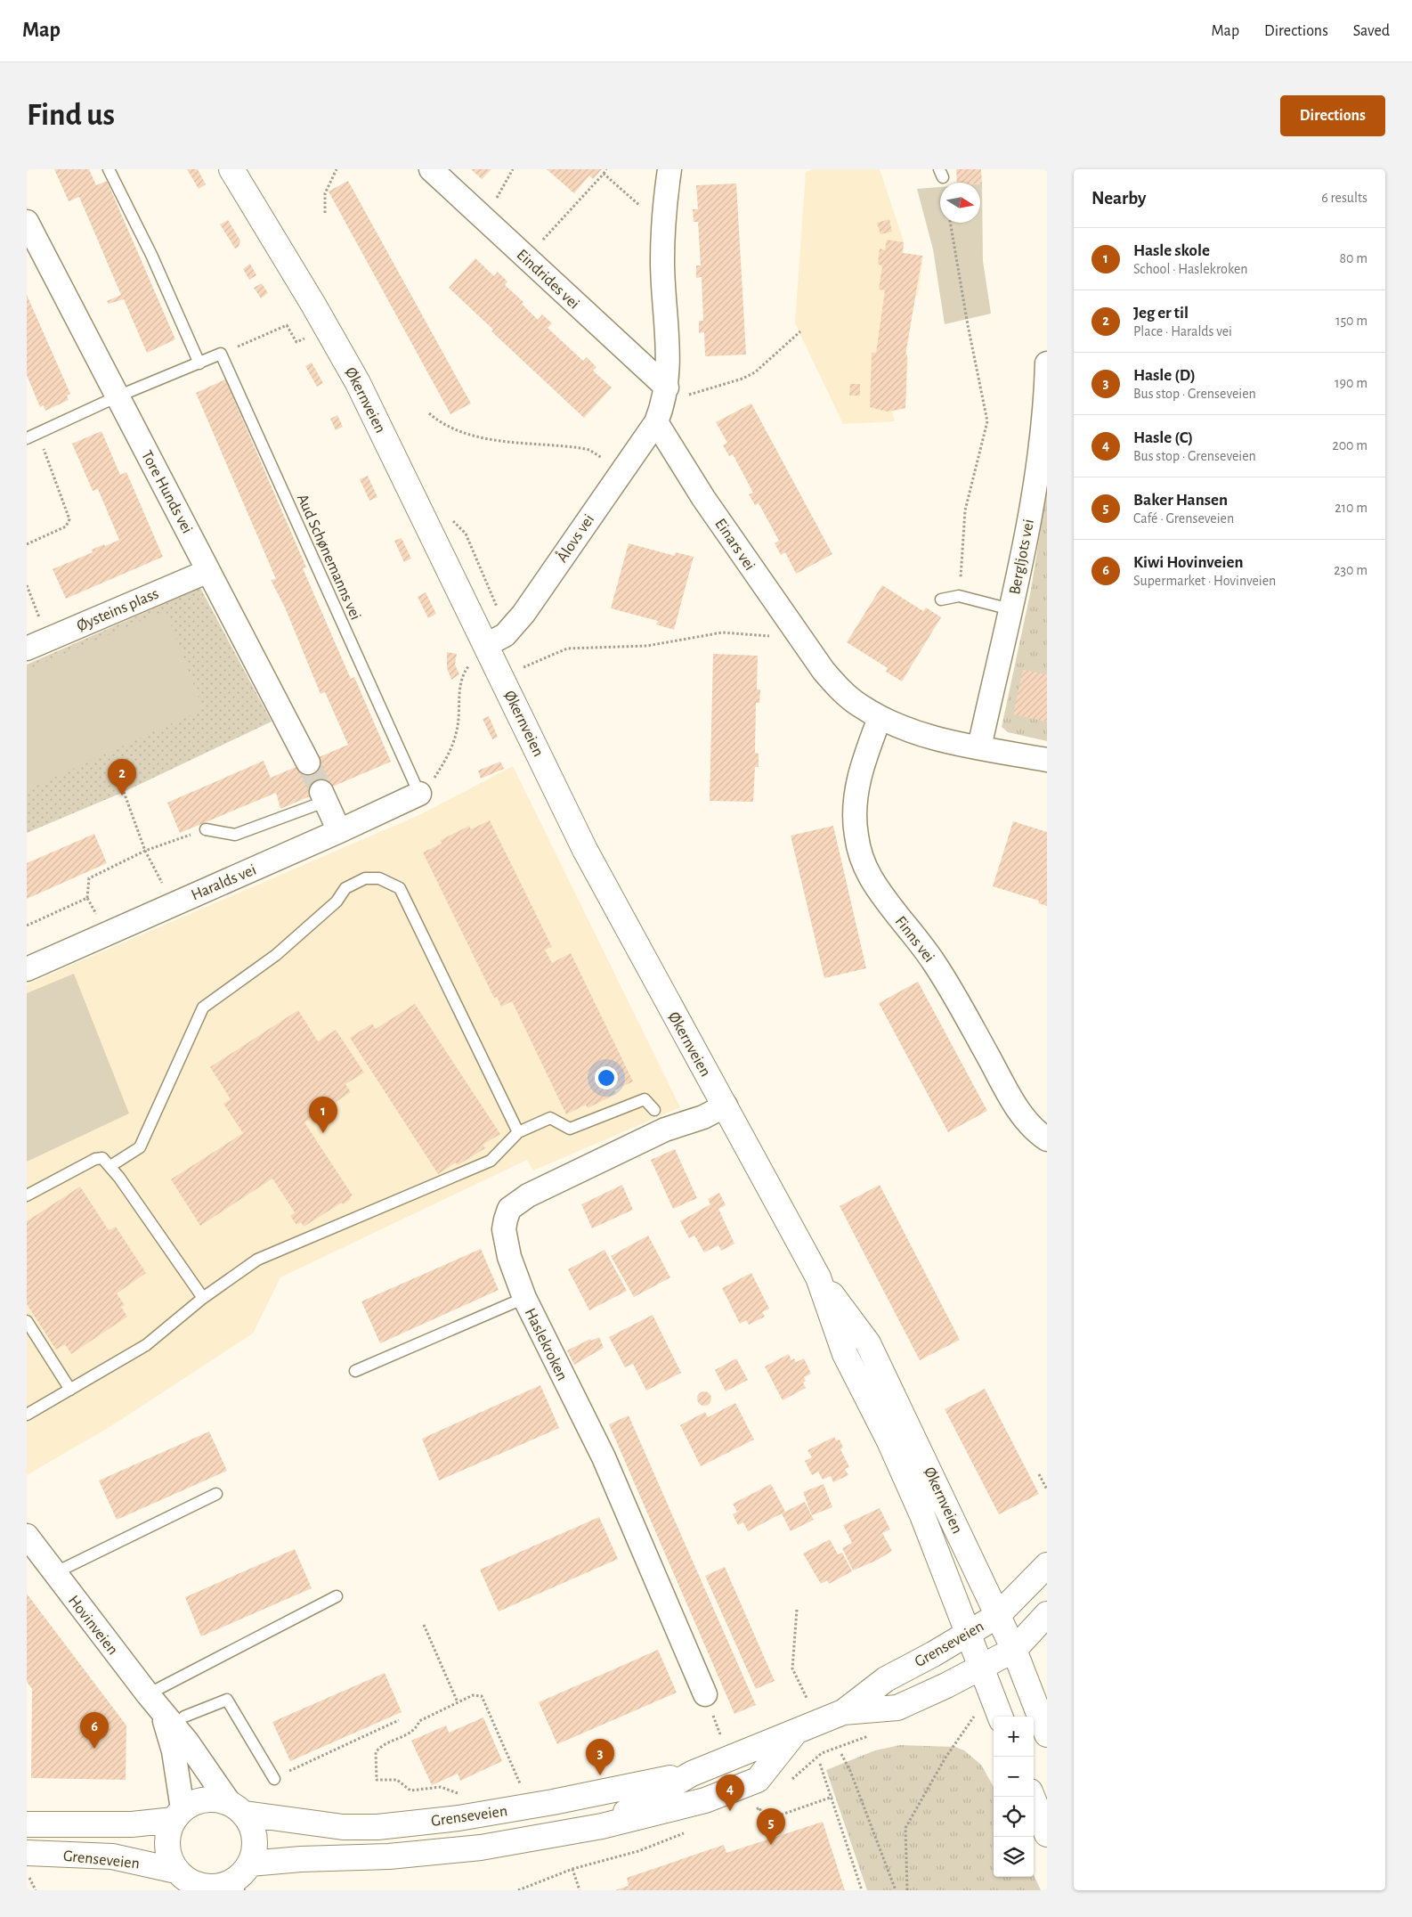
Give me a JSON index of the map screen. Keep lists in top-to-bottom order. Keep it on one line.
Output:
{"streets":{"main road":["Økernveien","Grenseveien"],"street":["Eindrides vei","Tore Hunds vei","Ålovs vei","Einars vei","Bergljots vei","Øysteins plass","Haralds vei","Finns vei","Haslekroken","Hovinveien"],"lane":["Aud Schønemanns vei"]},"crossings":[["Økernveien","Ålovs vei"],["Økernveien","Haslekroken"],["Økernveien","Grenseveien"],["Tore Hunds vei","Øysteins plass"],["Ålovs vei","Einars vei"],["Einars vei","Bergljots vei"],["Einars vei","Finns vei"],["Aud Schønemanns vei","Haralds vei"],["Hovinveien","Grenseveien"]],"north":"right","page":{"header":"Map","nav":["Map","Directions","Saved"],"buttons":"Directions","title":"Find us","heading":["Nearby","6 results"],"list":[{"mark":"1","name":"Hasle skole","note":"School · Haslekroken","value":"80 m"},{"mark":"2","name":"Jeg er til","note":"Place · Haralds vei","value":"150 m"},{"mark":"3","name":"Hasle (D)","note":"Bus stop · Grenseveien","value":"190 m"},{"mark":"4","name":"Hasle (C)","note":"Bus stop · Grenseveien","value":"200 m"},{"mark":"5","name":"Baker Hansen","note":"Café · Grenseveien","value":"210 m"},{"mark":"6","name":"Kiwi Hovinveien","note":"Supermarket · Hovinveien","value":"230 m"}],"pins":["2","1","6","3","4","5"],"map_buttons":["+","−"]}}
